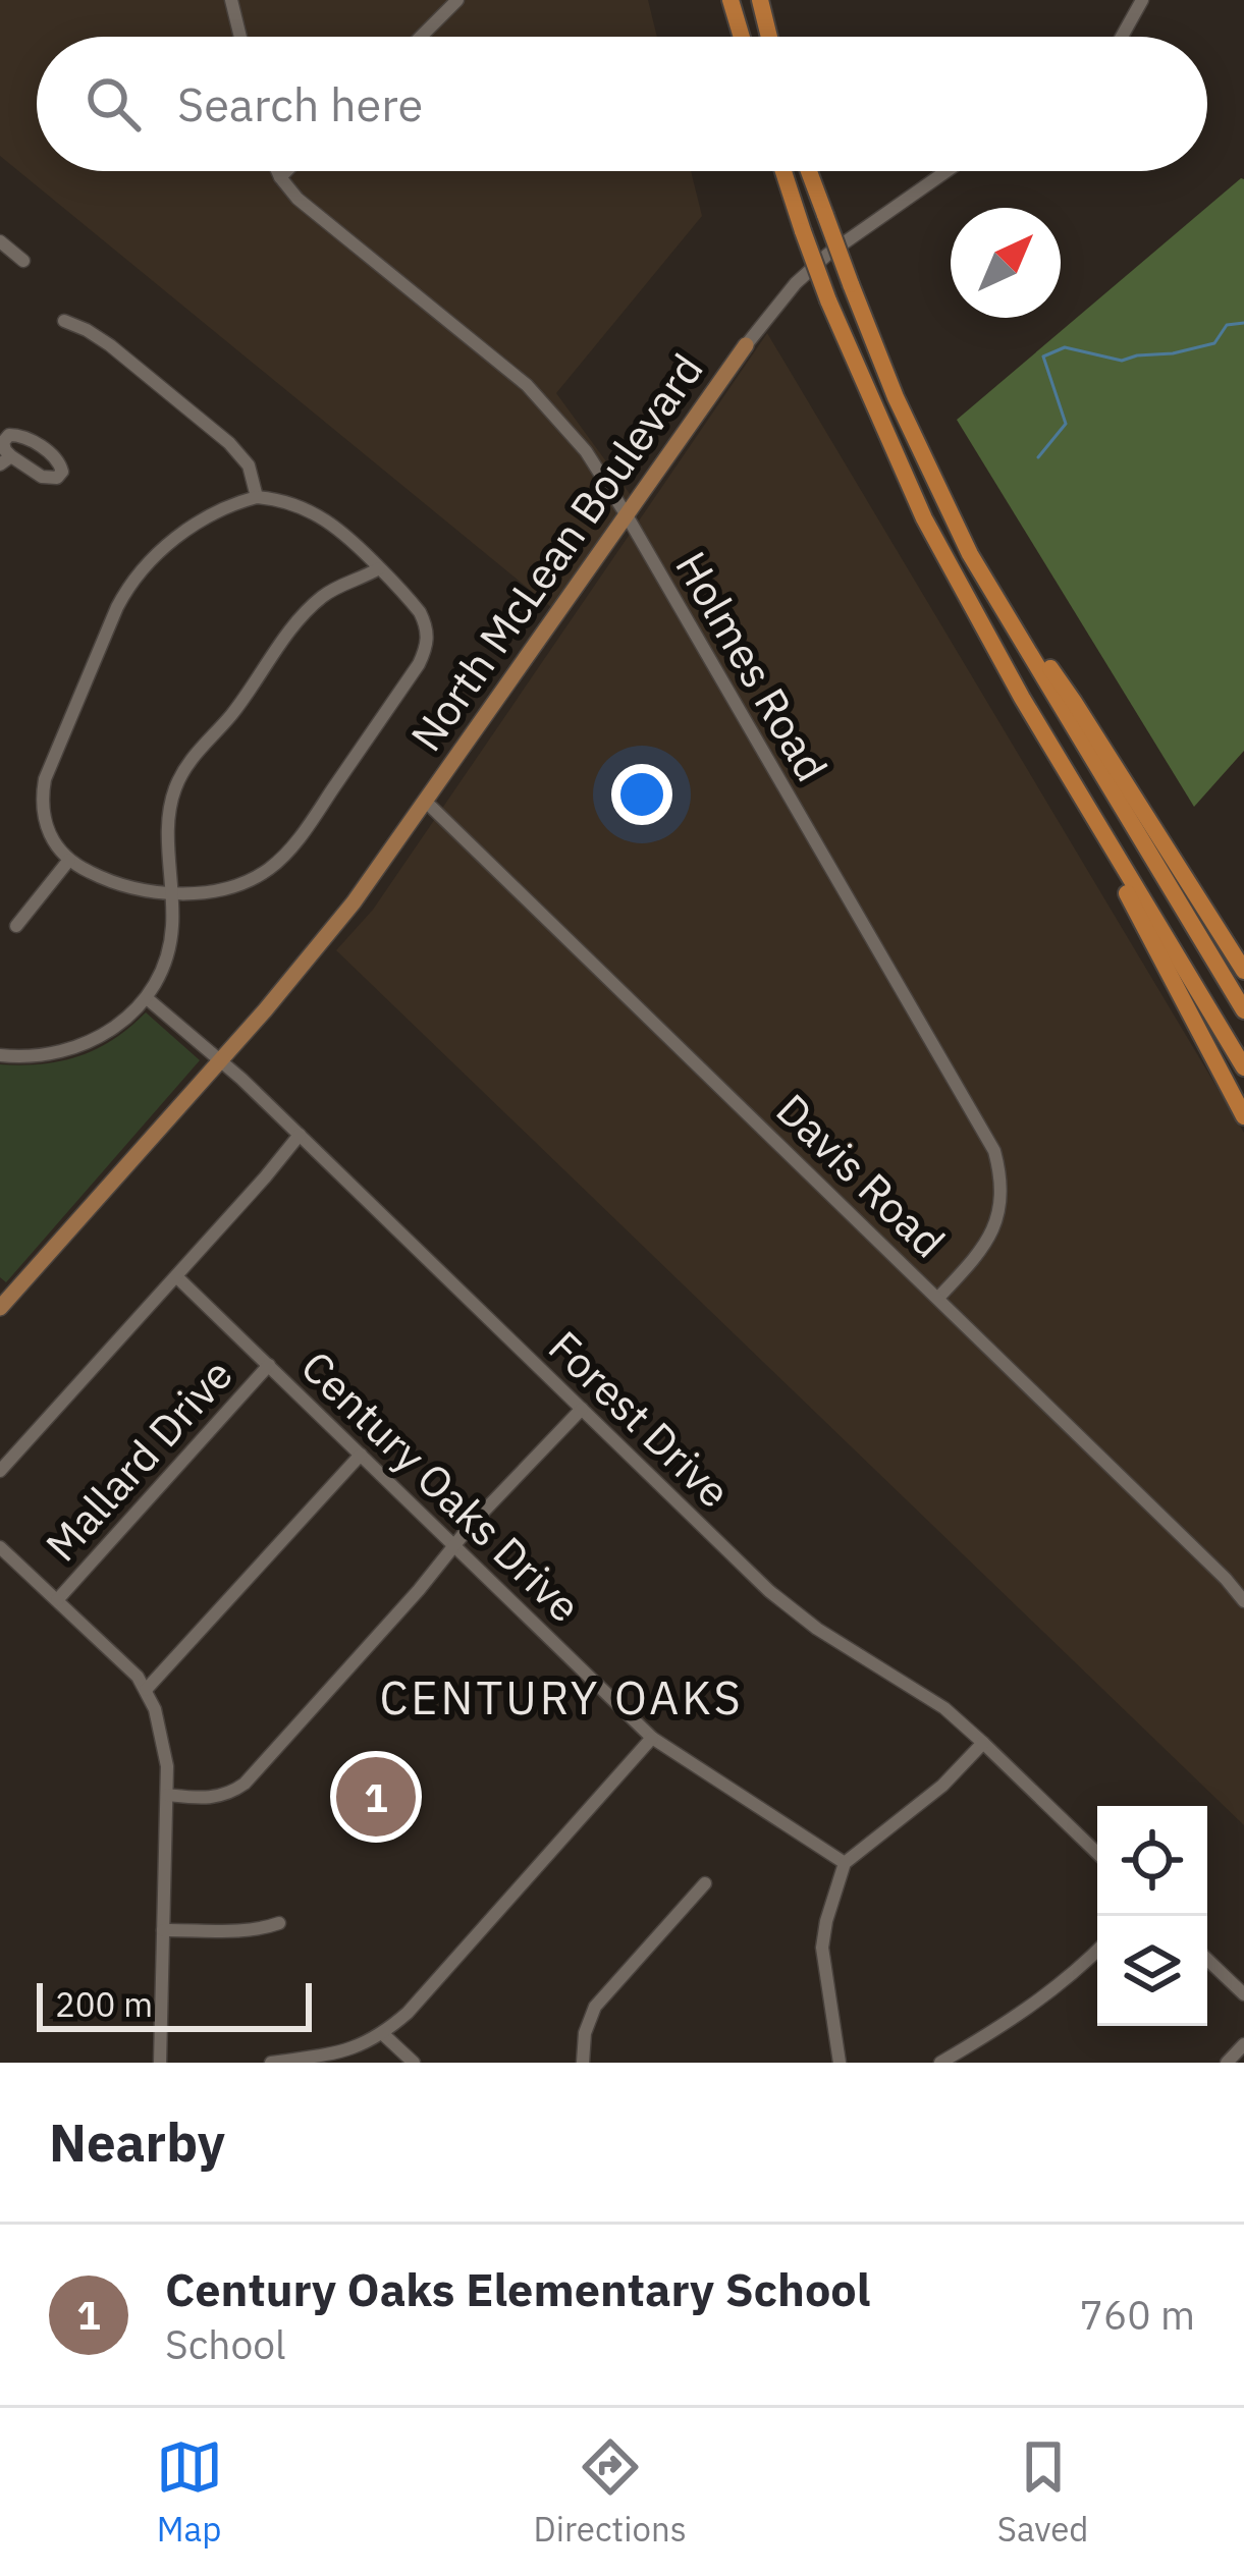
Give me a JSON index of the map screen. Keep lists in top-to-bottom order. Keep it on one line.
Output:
{"streets":{"main road":["North McLean Boulevard"],"street":["Holmes Road","Davis Road","Forest Drive","Mallard Drive","Century Oaks Drive"]},"crossings":[["North McLean Boulevard","Holmes Road"],["North McLean Boulevard","Davis Road"],["North McLean Boulevard","Forest Drive"],["Holmes Road","Davis Road"],["Mallard Drive","Century Oaks Drive"]],"districts":["CENTURY OAKS"],"scale_bar":"200 m","north":"top right","page":{"search":"Search here","pins":"1","scale":"200 m","heading":"Nearby","list":[{"mark":"1","name":"Century Oaks Elementary School","note":"School","value":"760 m"}],"nav":["Map","Directions","Saved"]}}
